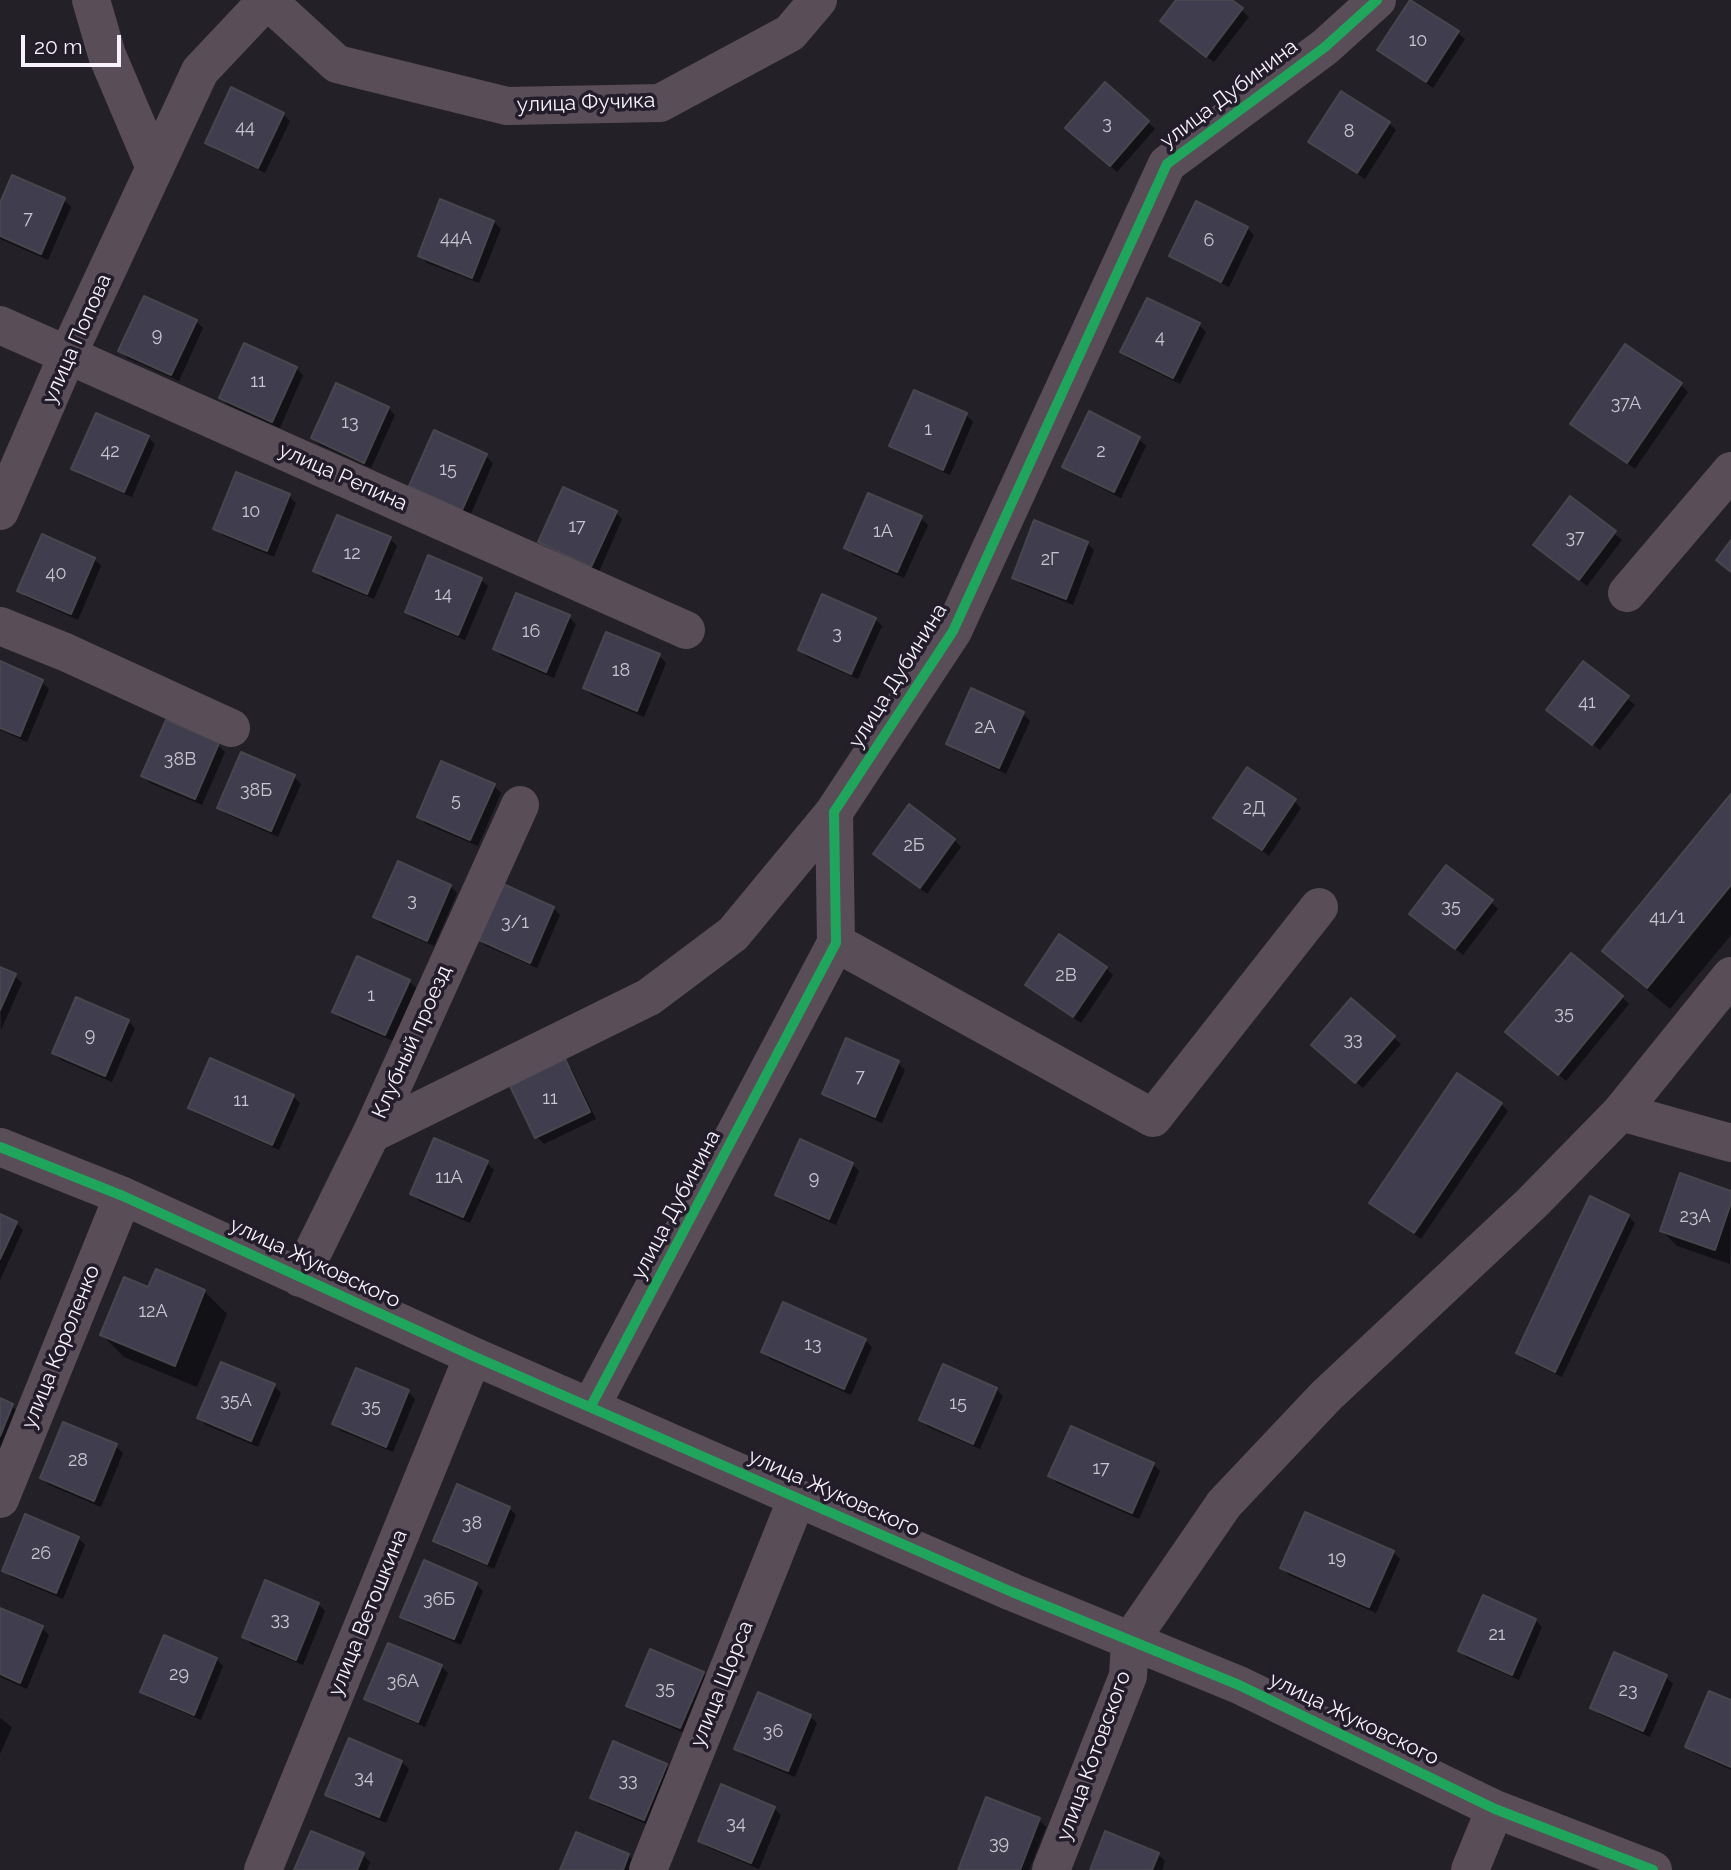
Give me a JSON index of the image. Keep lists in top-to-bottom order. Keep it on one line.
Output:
{"streets":{"street":["улица Дубинина","улица Фучика","улица Попова","улица Репина","Клубный проезд","улица Жуковского","улица Короленко","улица Ветошкина","улица Щорса","улица Котовского"]},"crossings":[["улица Дубинина","улица Жуковского"],["улица Фучика","улица Попова"],["улица Попова","улица Репина"],["Клубный проезд","улица Жуковского"],["улица Жуковского","улица Короленко"],["улица Жуковского","улица Ветошкина"],["улица Жуковского","улица Щорса"],["улица Жуковского","улица Котовского"]],"house_numbers":["10","3","44","8","7","44А","6","9","4","11","37А","13","1","42","2","15","10","17","1А","37","12","2Г","40","14","16","3","18","41","2А","38В","38Б","5","2Д","2Б","3","35","41/1","3/1","2В","1","35","9","33","7","11","11","11А","9","23А","12А","13","35А","15","35","28","17","38","26","19","36Б","33","21","29","36А","35","23","36","34","33","34","39"],"scale_bar":"20 m"}
